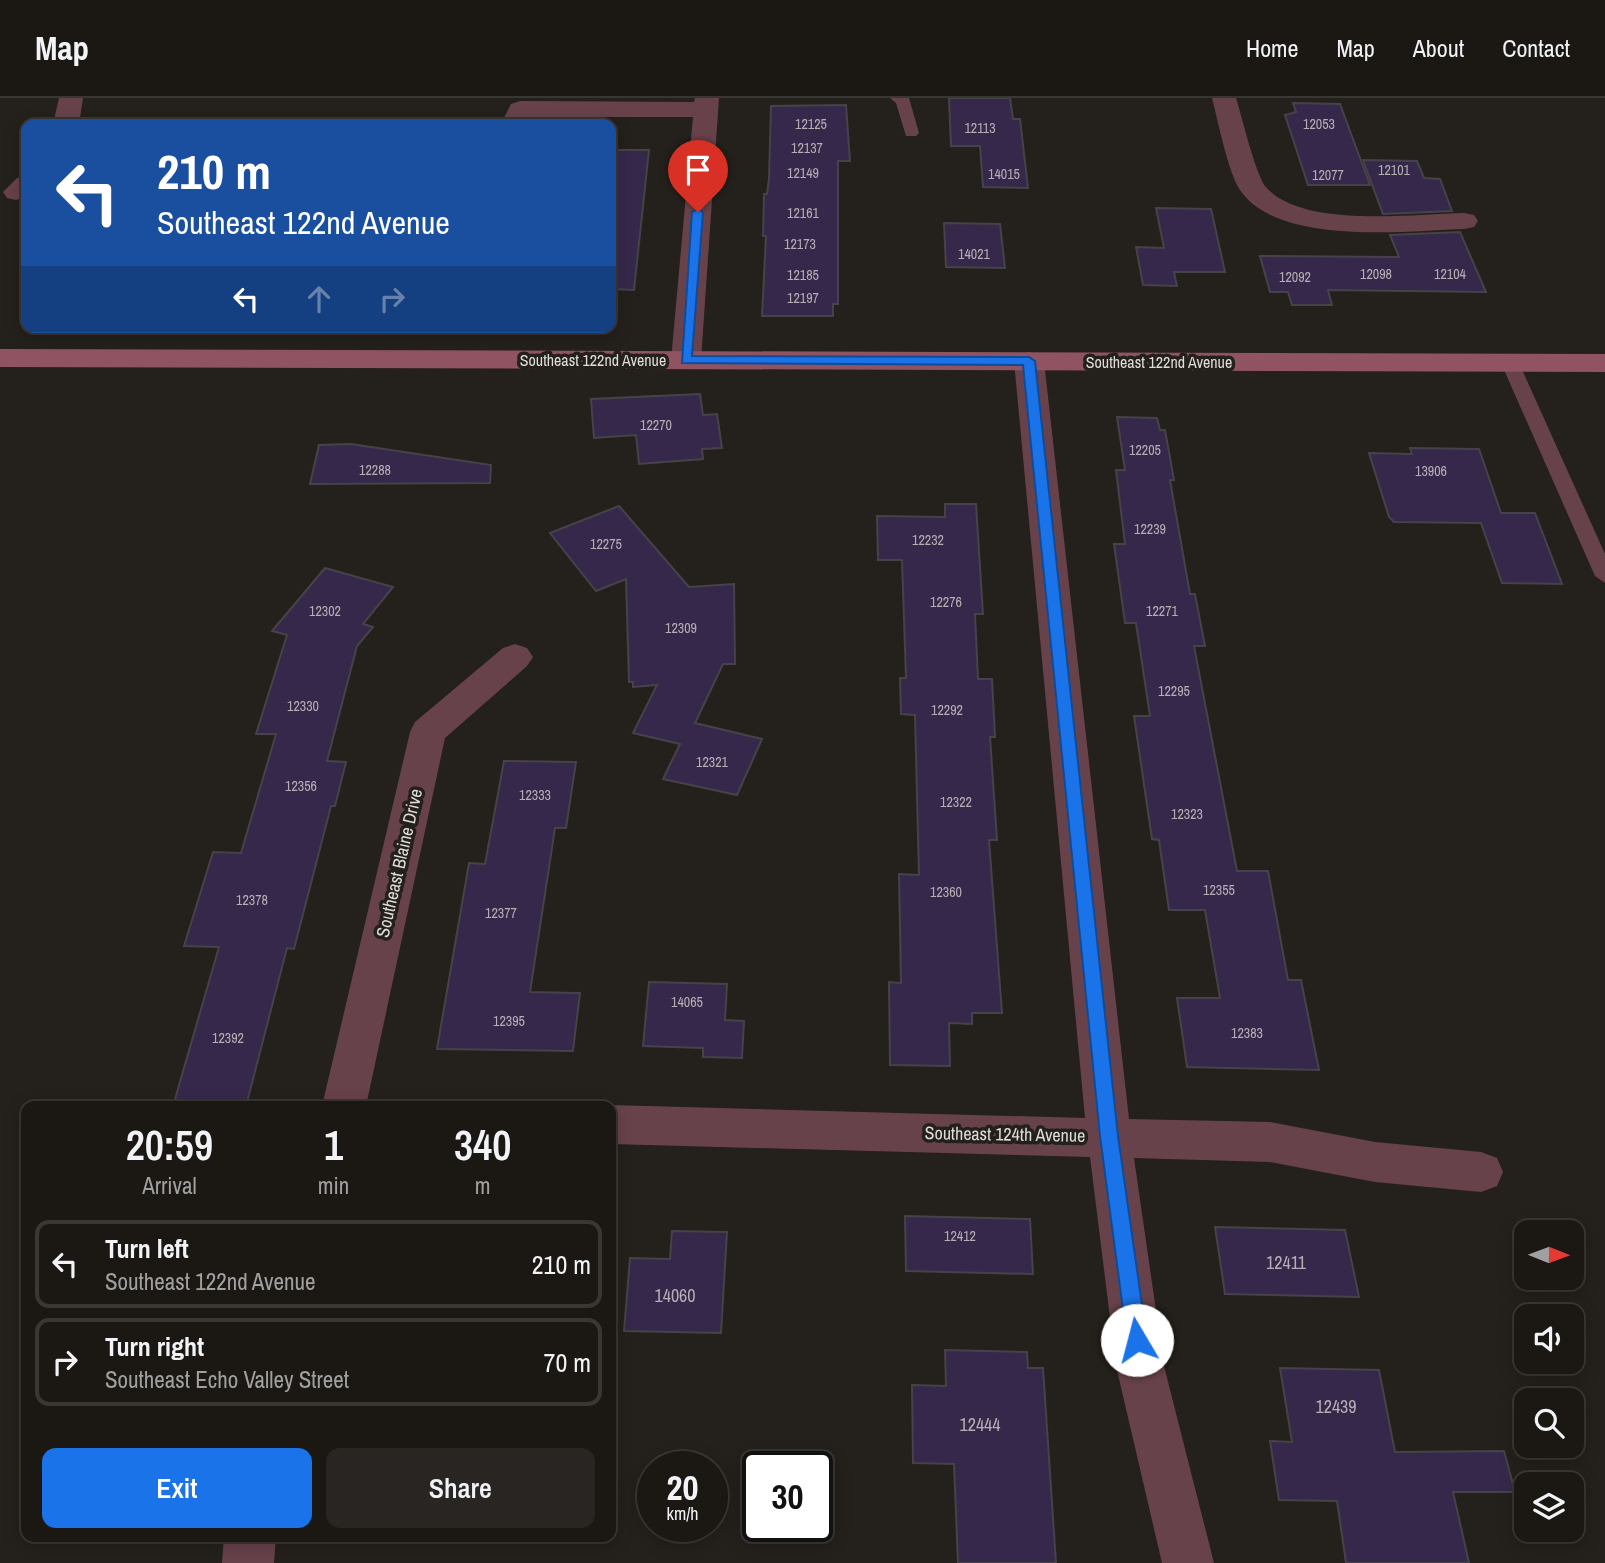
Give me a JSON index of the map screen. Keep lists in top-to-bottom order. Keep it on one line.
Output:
{"streets":{"main road":["Southeast 122nd Avenue"],"street":["Southeast Blaine Drive","Southeast 124th Avenue"]},"house_numbers":["12125","12053","12113","12137","12101","12149","14015","12077","12161","12173","14021","12098","12104","12185","12092","12197","12270","12205","12288","13906","12239","12232","12275","12276","12302","12271","12309","12295","12330","12292","12321","12356","12333","12322","12323","12355","12360","12378","12377","14065","12395","12383","12392","12412","12411","14060","12439","12444"],"north":"right","page":{"header":"Map","nav":["Home","Map","About","Contact"],"turn":["210 m","Southeast 122nd Avenue"],"eta":["20:59","Arrival","1","min","340","m"],"list":[{"name":"Turn left","note":"Southeast 122nd Avenue","value":"210 m"},{"name":"Turn right","note":"Southeast Echo Valley Street","value":"70 m"}],"buttons":["Exit","Share"],"speed":"20 km/h","limit":"30"}}
